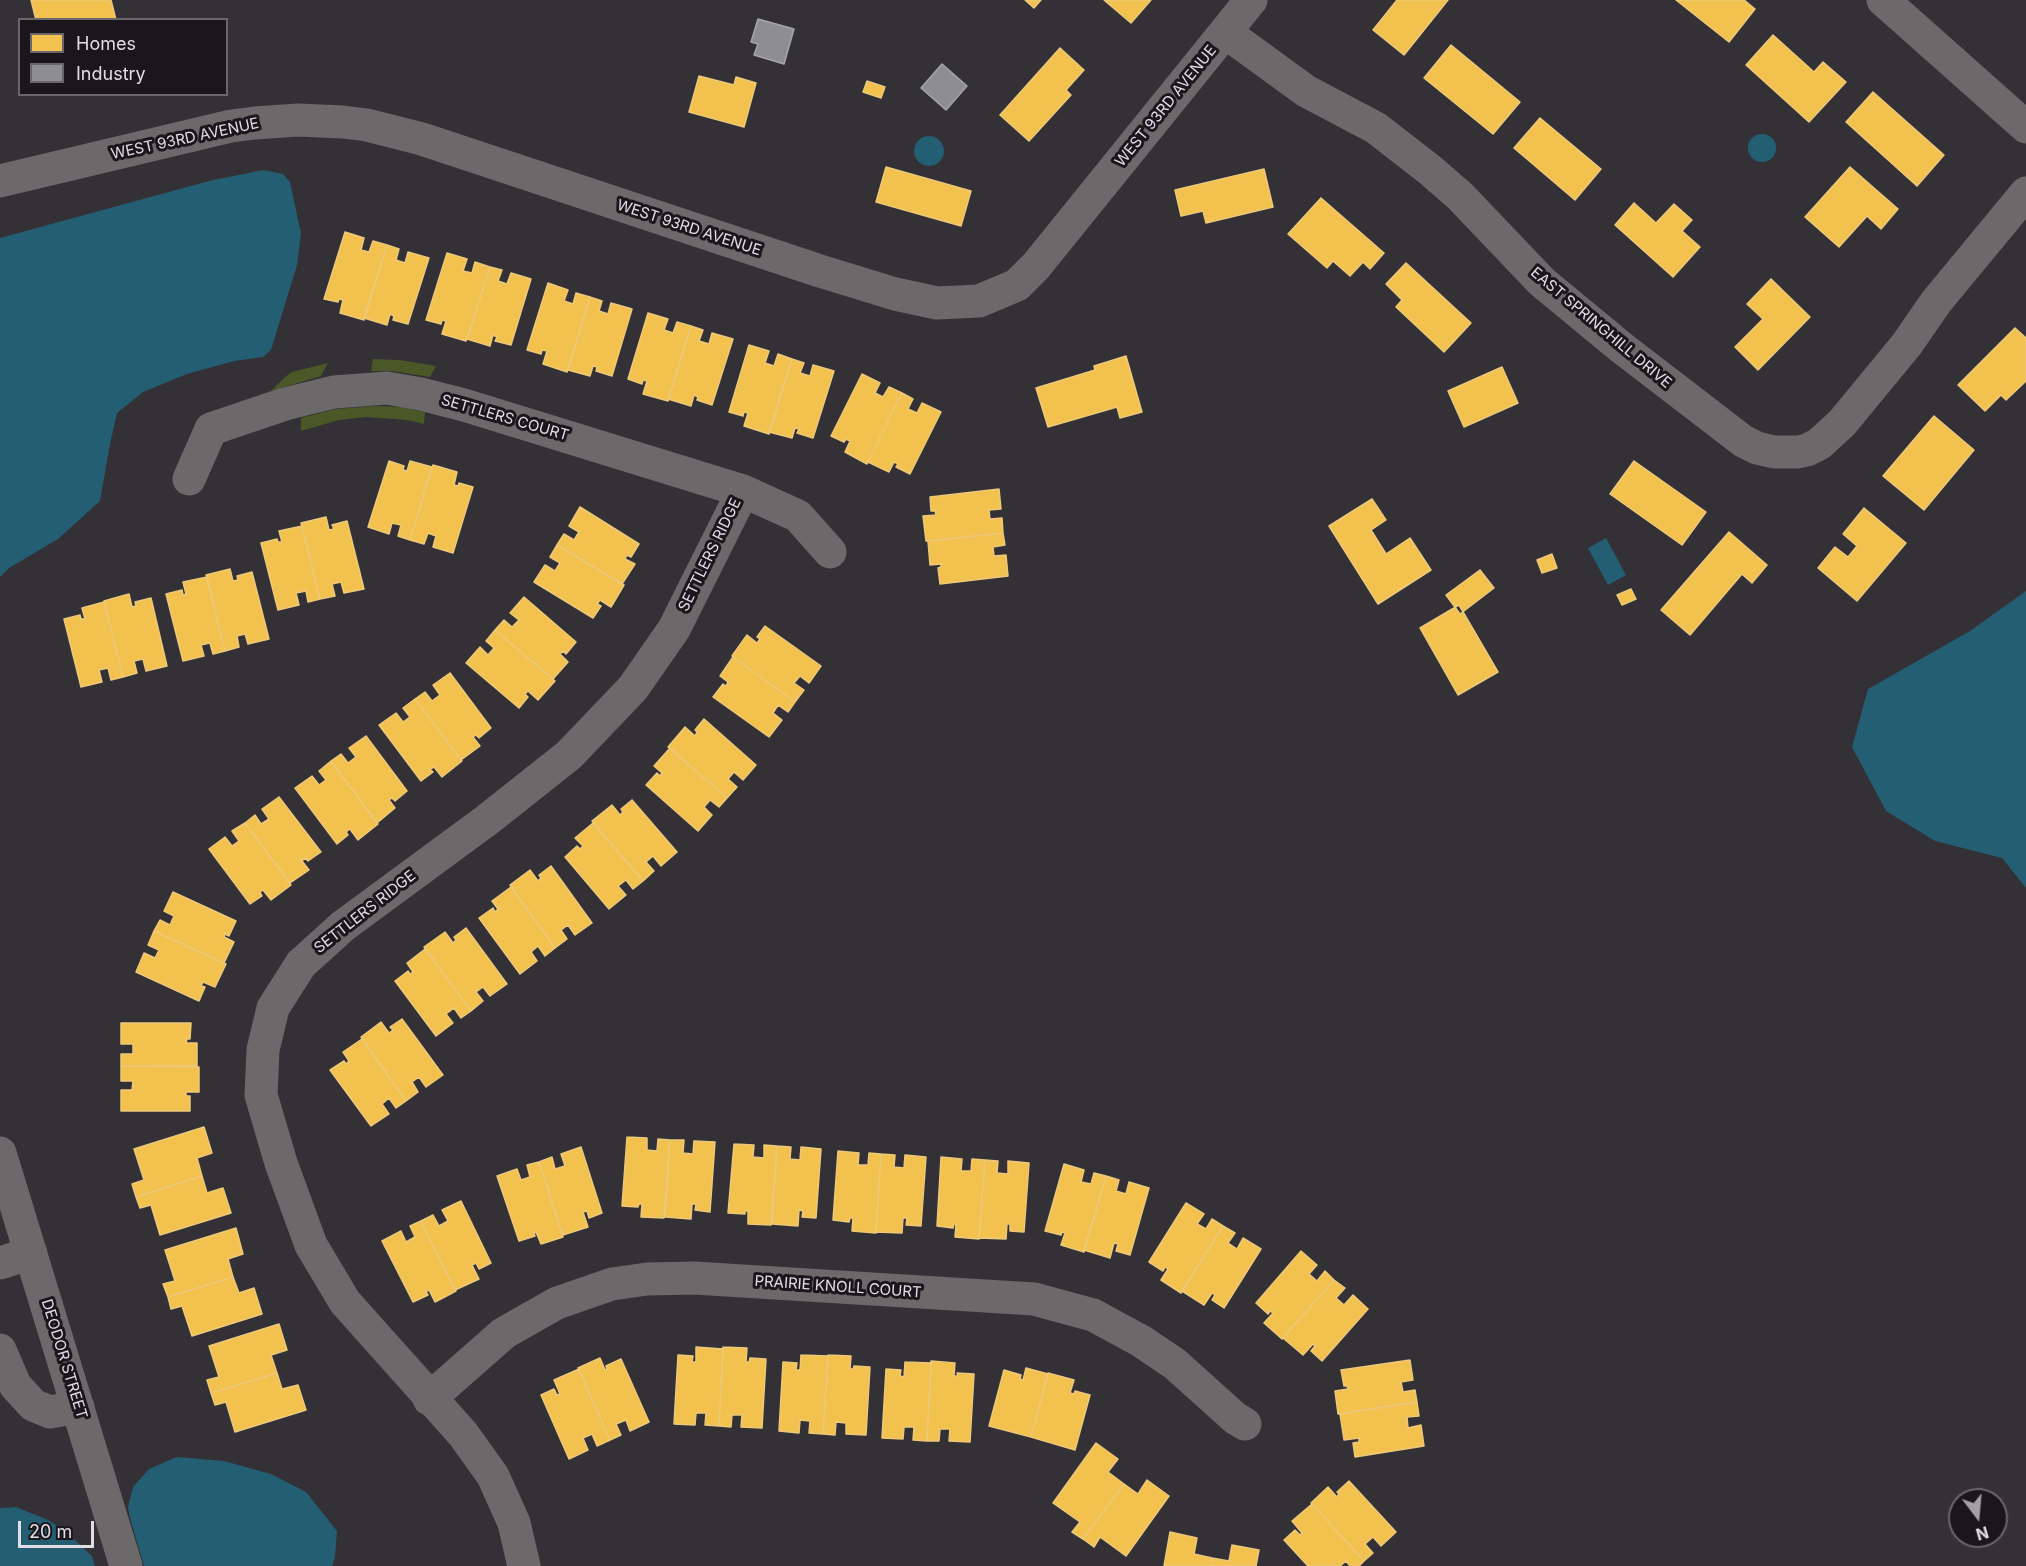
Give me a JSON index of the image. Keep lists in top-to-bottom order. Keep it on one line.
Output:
{"streets":{"street":["WEST 93RD AVENUE","EAST SPRINGHILL DRIVE","SETTLERS COURT","SETTLERS RIDGE","PRAIRIE KNOLL COURT","DEODOR STREET"]},"crossings":[["WEST 93RD AVENUE","EAST SPRINGHILL DRIVE"],["SETTLERS COURT","SETTLERS RIDGE"],["SETTLERS RIDGE","PRAIRIE KNOLL COURT"]],"legend":["Homes","Industry"],"scale_bar":"20 m","north":"bottom"}
